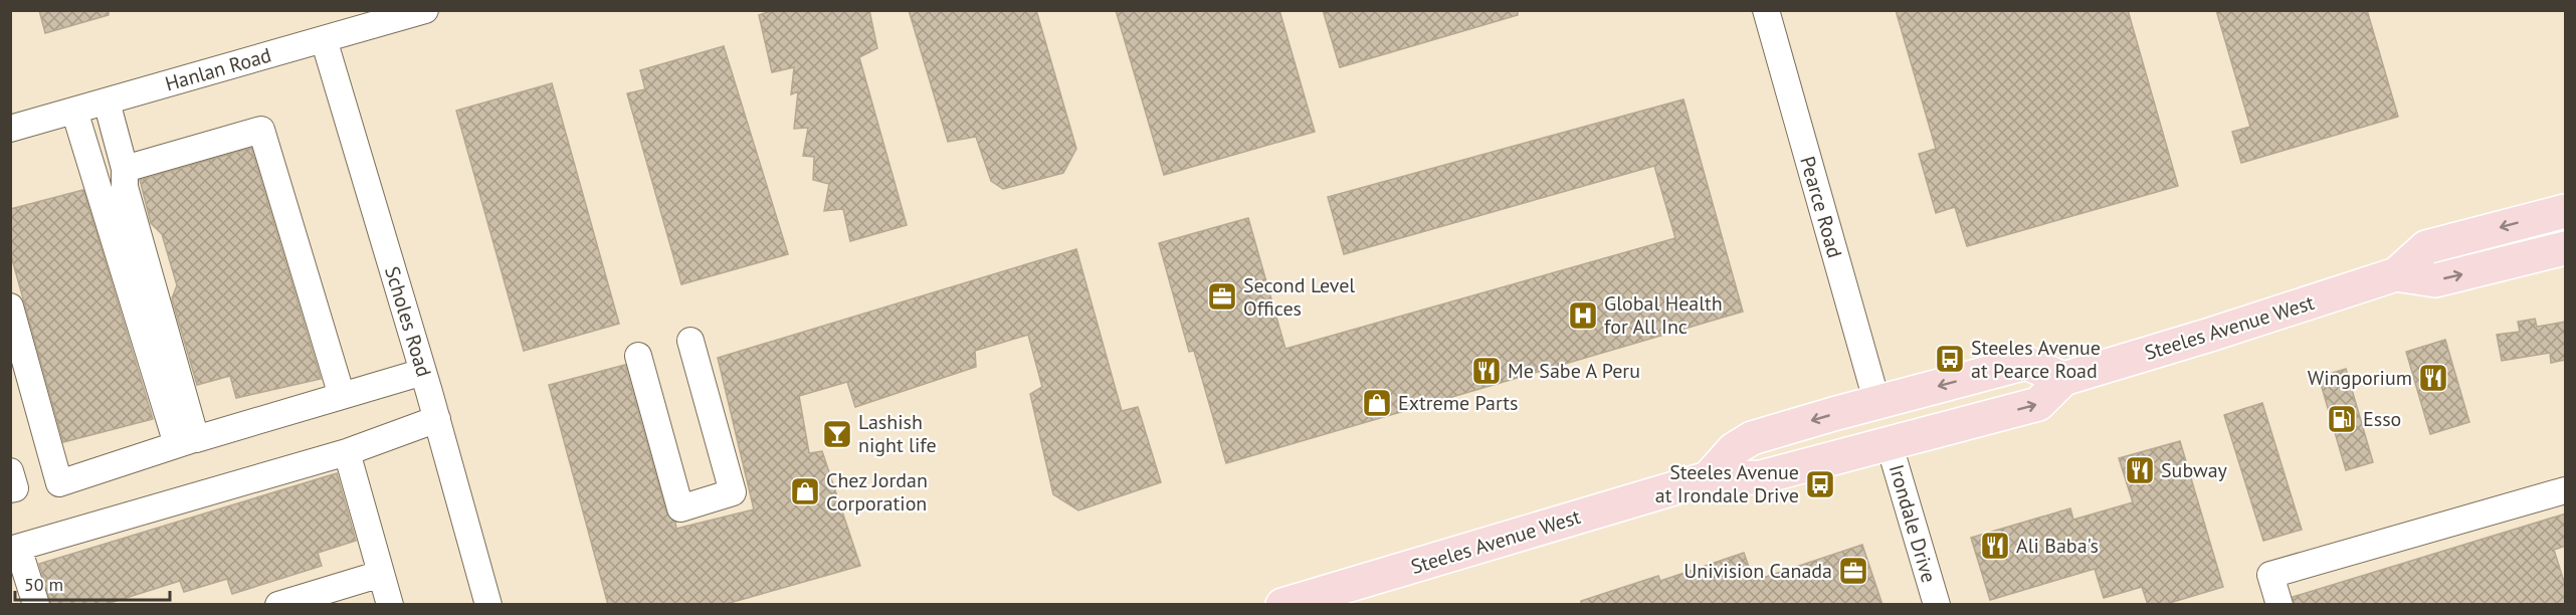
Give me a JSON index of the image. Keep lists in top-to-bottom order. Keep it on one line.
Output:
{"streets":{"main road":["Steeles Avenue West"],"street":["Hanlan Road","Pearce Road","Scholes Road","Irondale Drive"]},"crossings":[["Hanlan Road","Scholes Road"],["Steeles Avenue West","Irondale Drive"]],"places":{"office":["Second Level Offices","Univision Canada"],"hospital":["Global Health for All Inc"],"bus stop":["Steeles Avenue at Pearce Road","Steeles Avenue at Irondale Drive"],"restaurant":["Me Sabe A Peru","Wingporium","Subway","Ali Baba's"],"shop":["Extreme Parts","Chez Jordan Corporation"],"fuel station":["Esso"],"bar":["Lashish night life"]},"scale_bar":"50 m"}
